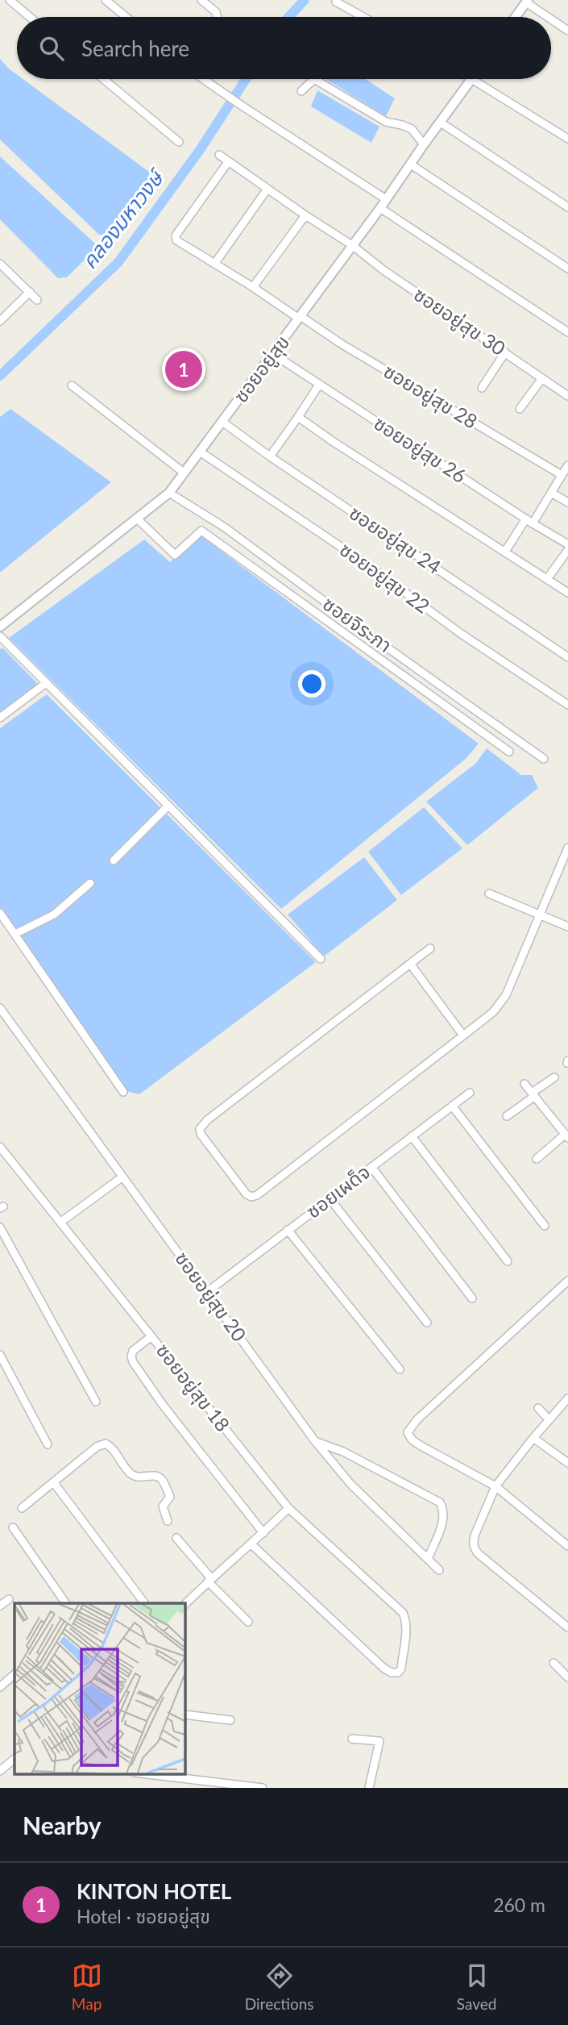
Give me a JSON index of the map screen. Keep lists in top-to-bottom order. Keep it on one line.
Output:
{"streets":{"street":["ซอยอยู่สุข 30","ซอยอยู่สุข","ซอยอยู่สุข 28","ซอยอยู่สุข 26","ซอยอยู่สุข 24","ซอยอยู่สุข 22","ซอยจิระภา","ซอยเผด็จ","ซอยอยู่สุข 20","ซอยอยู่สุข 18"]},"crossings":[["ซอยอยู่สุข 30","ซอยอยู่สุข"],["ซอยอยู่สุข 30","ซอยอยู่สุข 28"],["ซอยอยู่สุข","ซอยอยู่สุข 28"],["ซอยอยู่สุข","ซอยอยู่สุข 26"],["ซอยอยู่สุข","ซอยอยู่สุข 24"],["ซอยอยู่สุข","ซอยอยู่สุข 22"],["ซอยอยู่สุข","ซอยจิระภา"],["ซอยเผด็จ","ซอยอยู่สุข 20"]],"water":["คลองมหาวงษ์"],"page":{"search":"Search here","pins":"1","heading":"Nearby","list":[{"mark":"1","name":"KINTON HOTEL","note":"Hotel · ซอยอยู่สุข","value":"260 m"}],"nav":["Map","Directions","Saved"]}}
